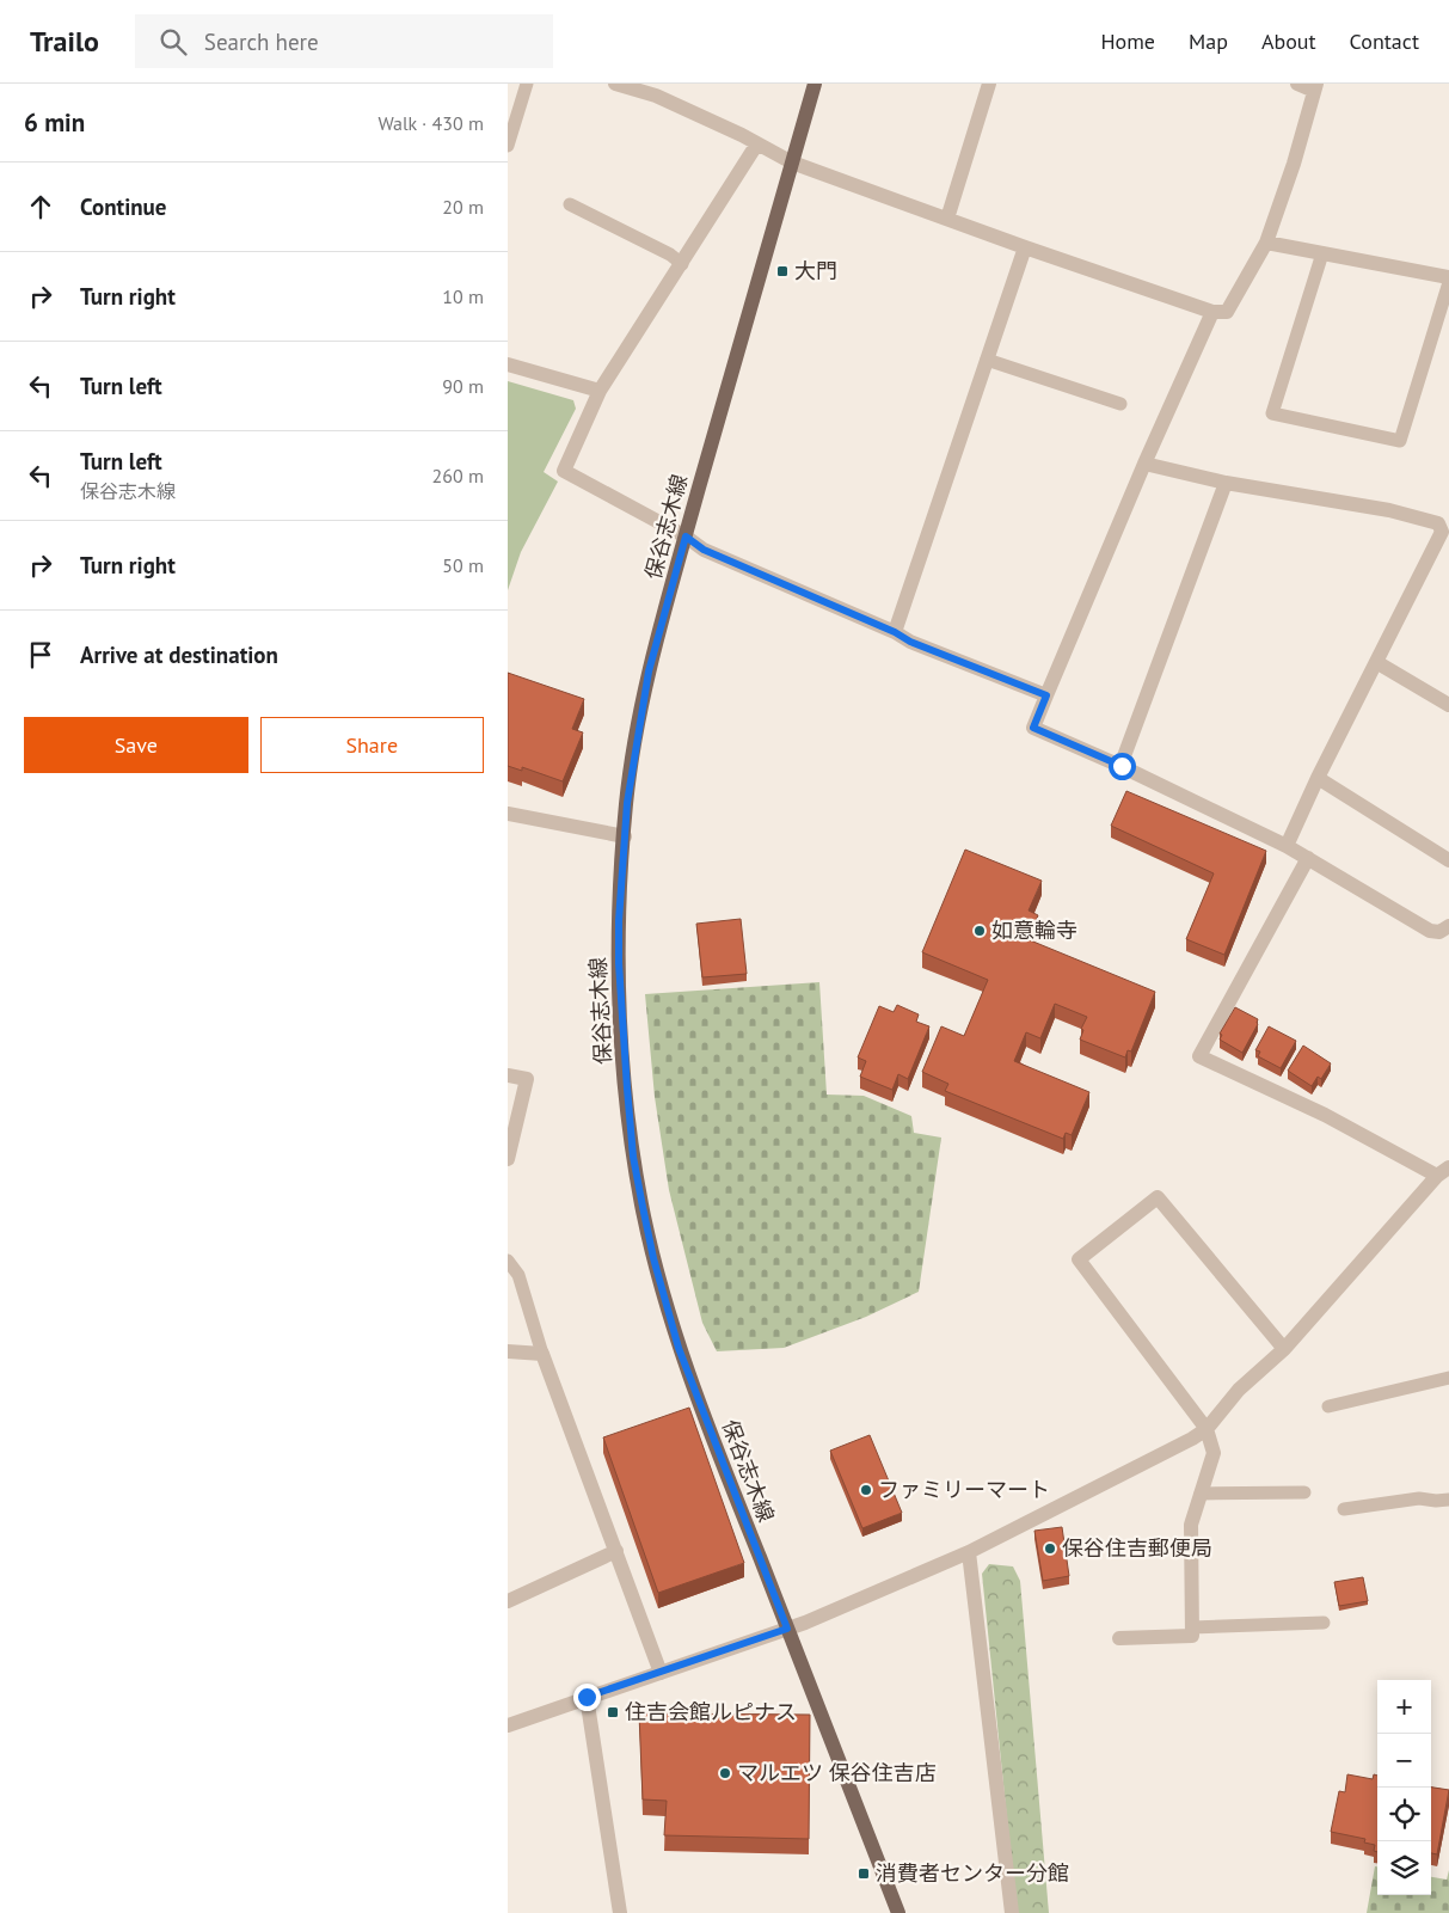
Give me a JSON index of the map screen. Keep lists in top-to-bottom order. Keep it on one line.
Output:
{"streets":{"main road":["保谷志木線"]},"places":{"transit":["大門","住吉会館ルピナス","消費者センター分館"],"other":["如意輪寺","ファミリーマート","保谷住吉郵便局","マルエツ 保谷住吉店"]},"page":{"header":"Trailo","search":"Search here","nav":["Home","Map","About","Contact"],"heading":["6 min","Walk · 430 m"],"list":[["Continue","20 m"],["Turn right","10 m"],["Turn left","90 m"],["Turn left","保谷志木線","260 m"],["Turn right","50 m"],"Arrive at destination"],"buttons":["Save","Share"],"map_buttons":["+","−"]}}
